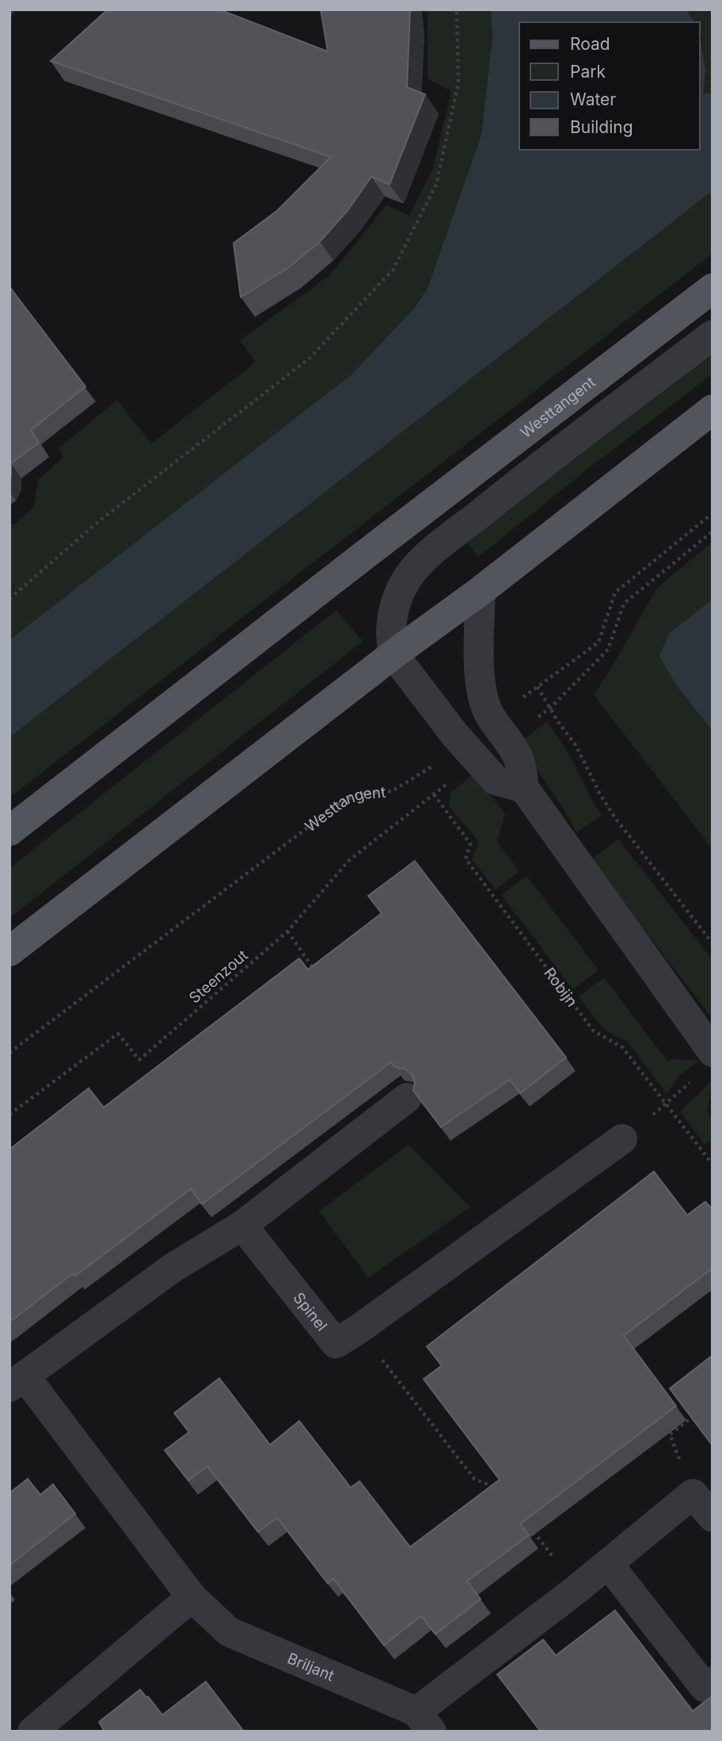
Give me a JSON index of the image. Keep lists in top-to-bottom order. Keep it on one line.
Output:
{"streets":{"main road":["Westtangent"],"street":["Spinel","Briljant"],"path":["Steenzout","Robijn"]},"crossings":[["Westtangent","Steenzout"],["Steenzout","Robijn"]],"legend":["Road","Park","Water","Building"]}
